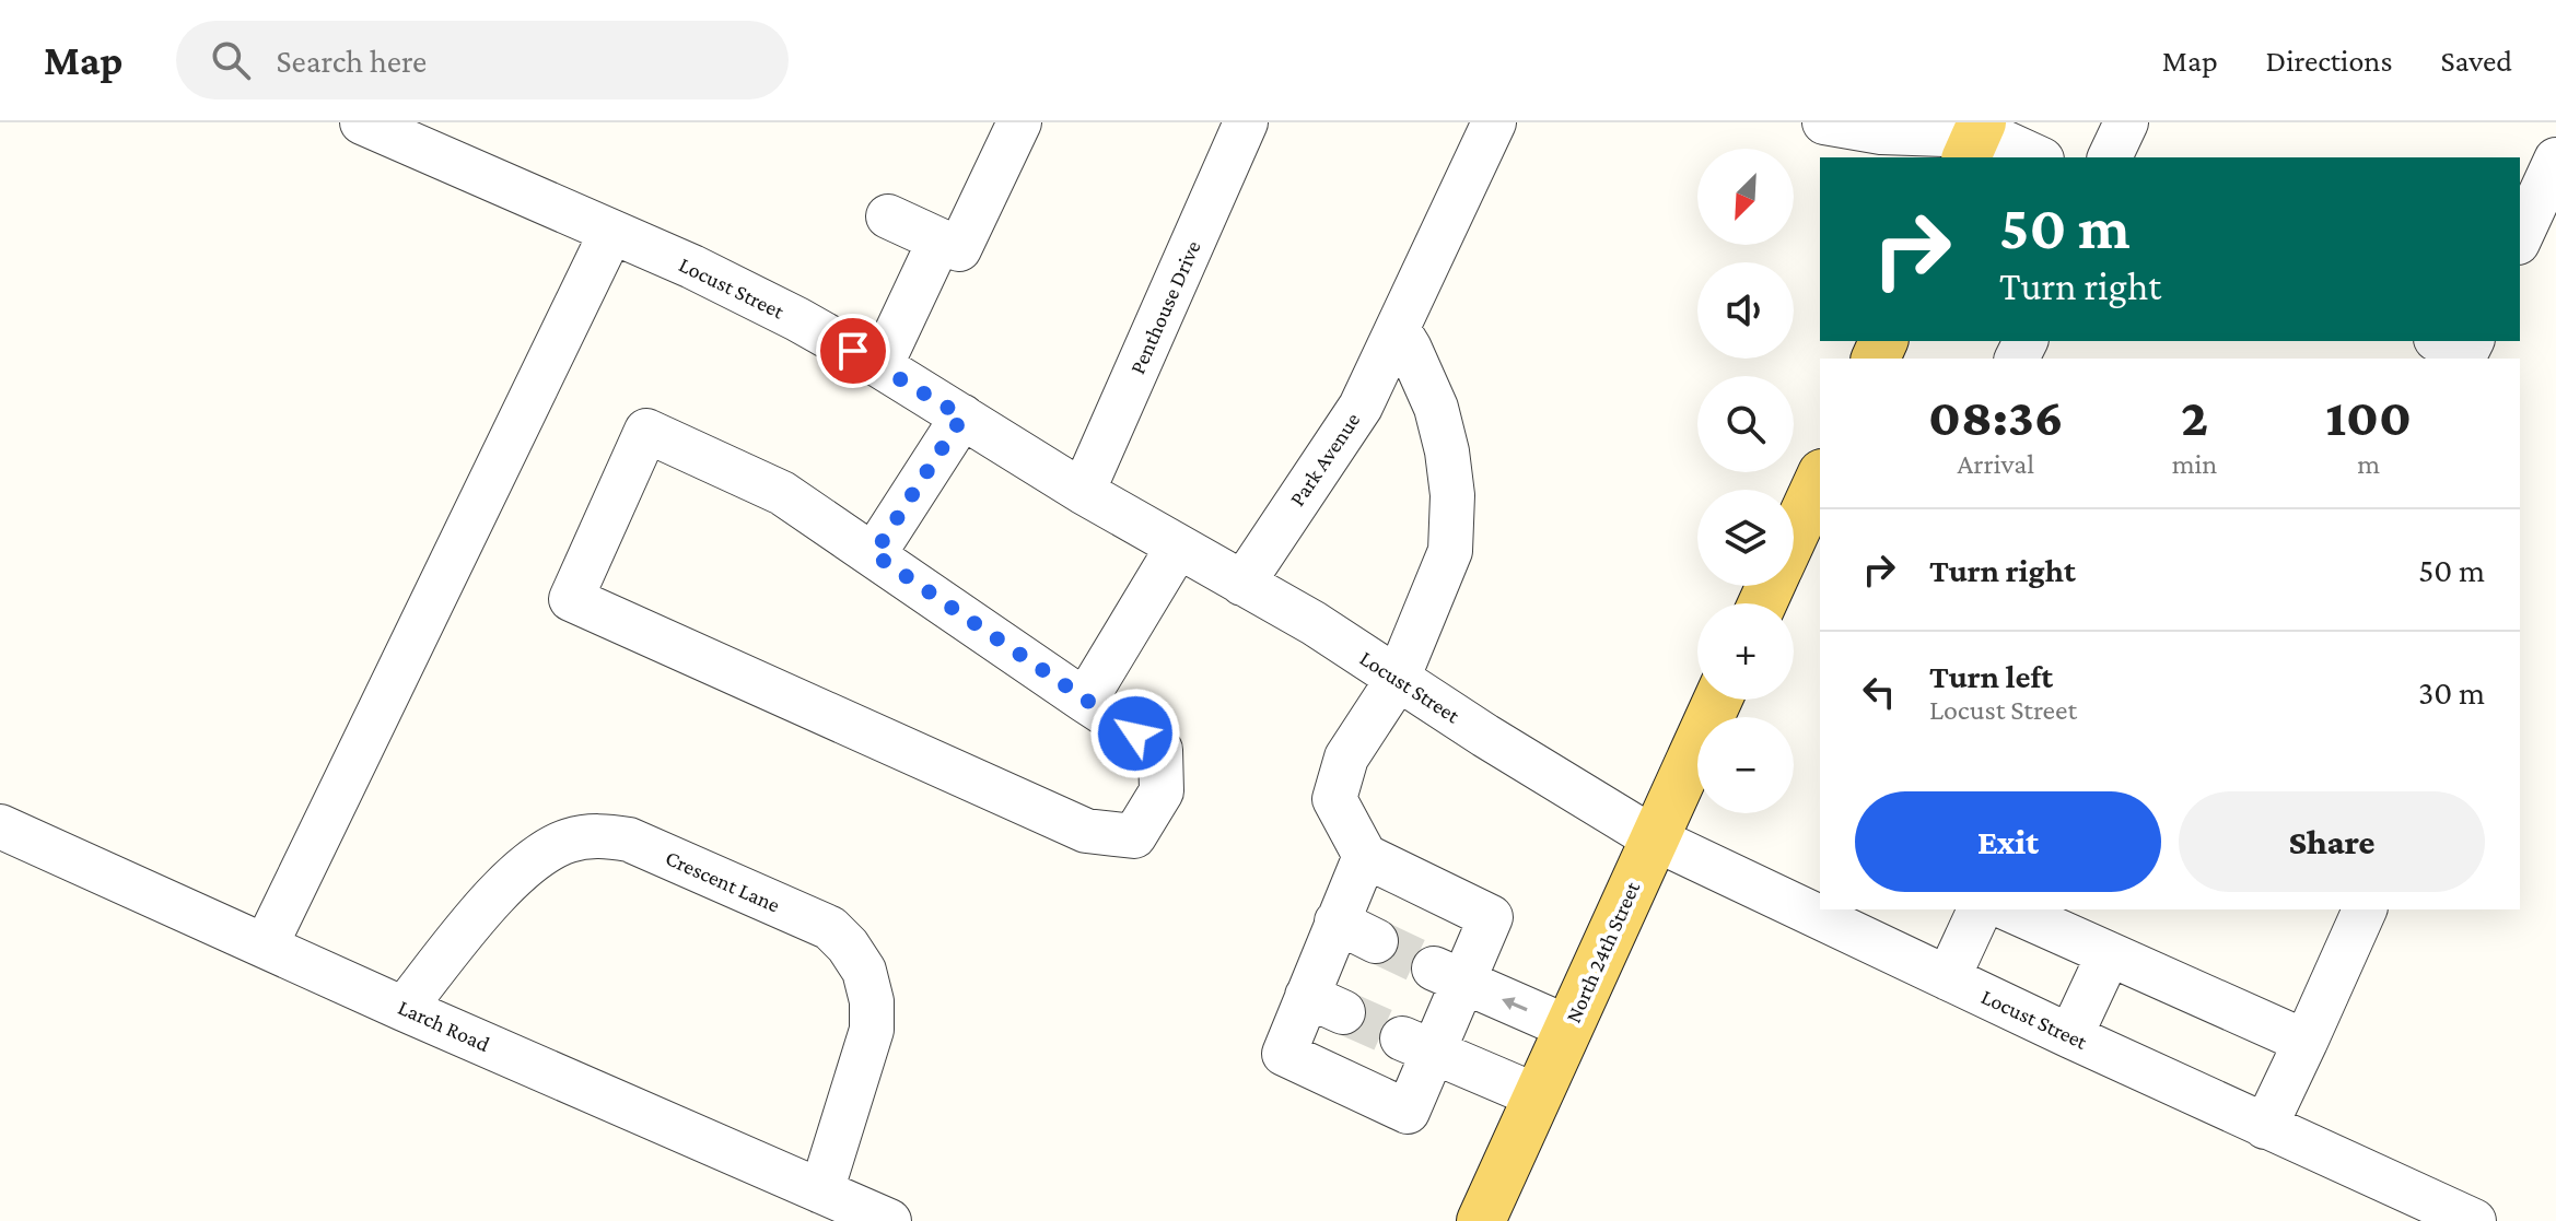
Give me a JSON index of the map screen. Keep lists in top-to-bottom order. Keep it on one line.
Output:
{"streets":{"main road":["North 24th Street"],"street":["Locust Street","Penthouse Drive","Park Avenue","Crescent Lane","Larch Road"]},"crossings":[["Locust Street","Penthouse Drive"],["Locust Street","Park Avenue"],["Locust Street","North 24th Street"],["Crescent Lane","Larch Road"]],"north":"bottom left","page":{"header":"Map","search":"Search here","nav":["Map","Directions","Saved"],"map_buttons":["+","−"],"turn":["50 m","Turn right"],"eta":["08:36","Arrival","2","min","100","m"],"list":[{"name":"Turn right","value":"50 m"},{"name":"Turn left","note":"Locust Street","value":"30 m"}],"buttons":["Exit","Share"]}}
